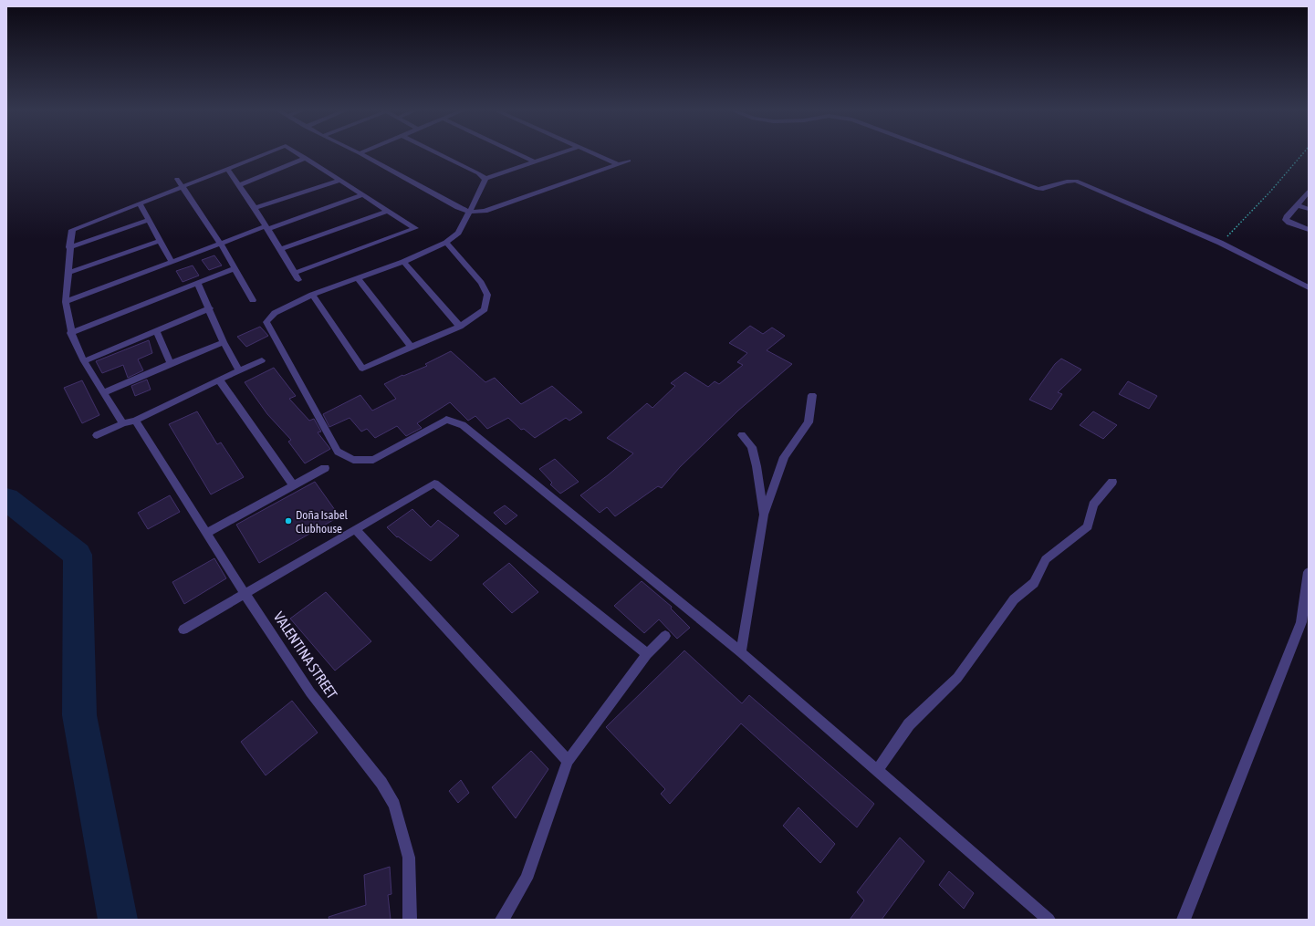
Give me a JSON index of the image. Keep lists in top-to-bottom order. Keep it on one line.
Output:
{"streets":{"street":["VALENTINA STREET"]},"places":["Doña Isabel Clubhouse"]}
